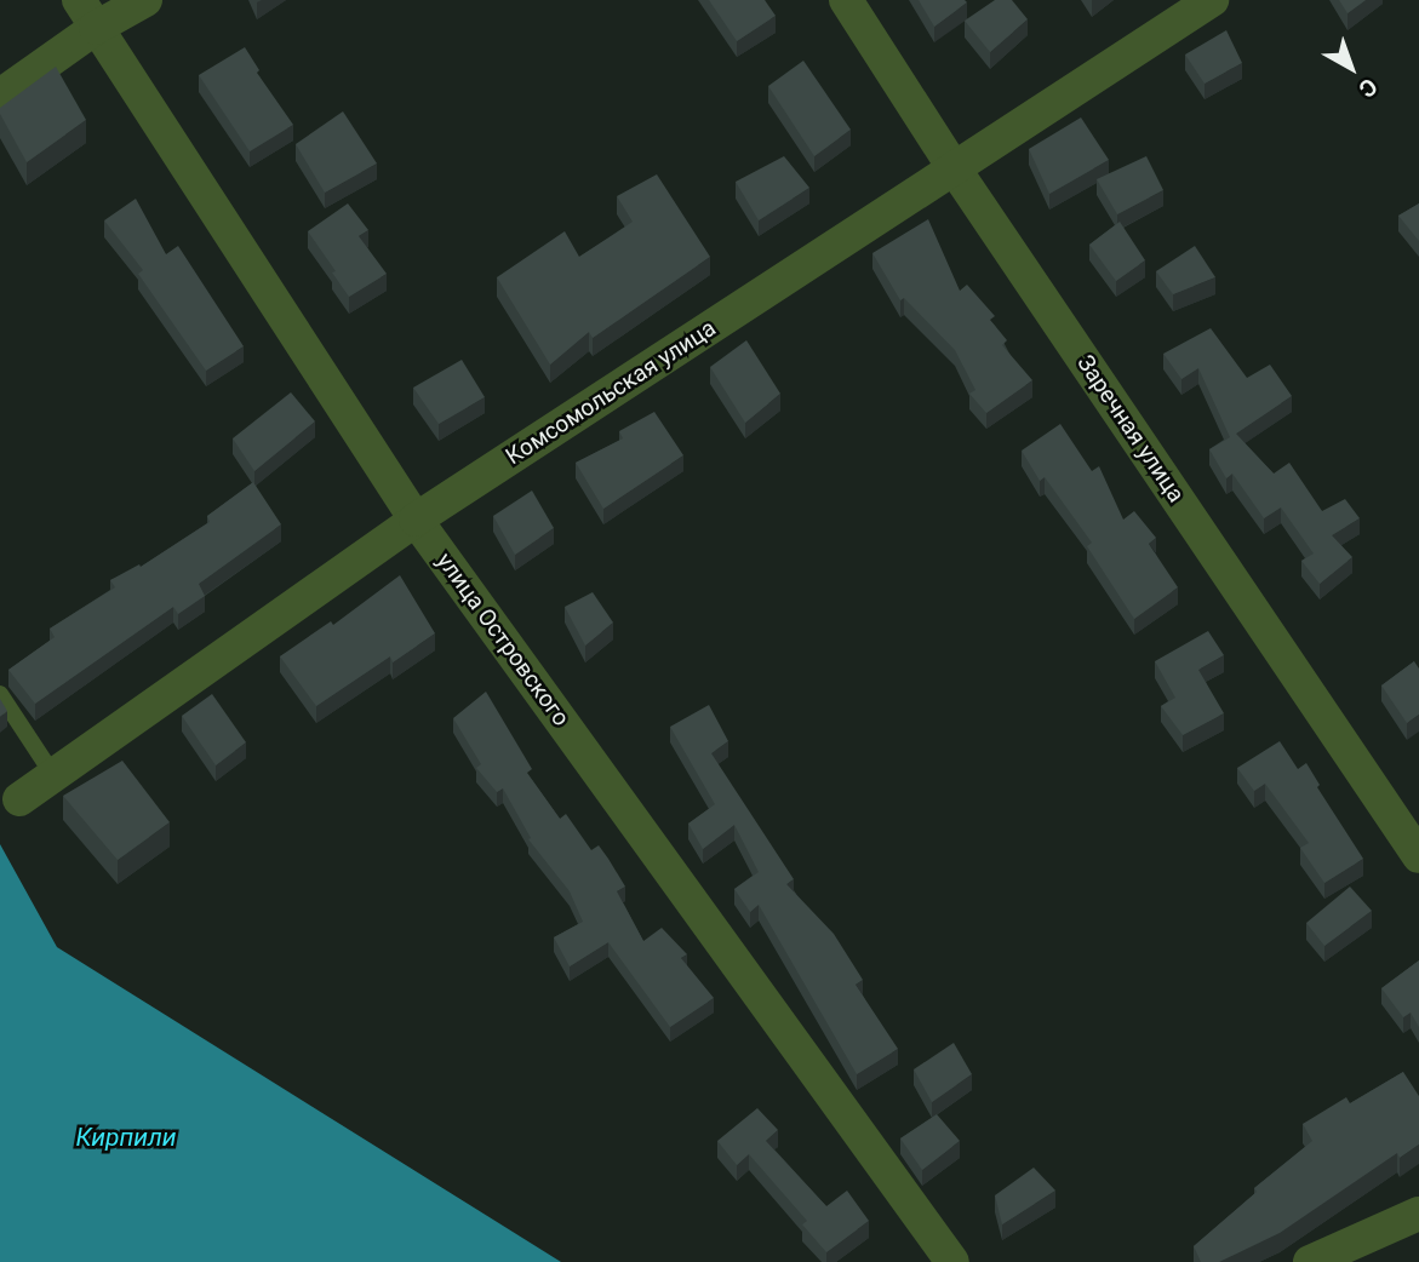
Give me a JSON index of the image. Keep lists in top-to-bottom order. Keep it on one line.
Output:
{"streets":{"street":["Комсомольская улица","Заречная улица","улица Островского"]},"crossings":[["Комсомольская улица","Заречная улица"],["Комсомольская улица","улица Островского"]],"water":["Кирпили"],"north":"bottom right"}
